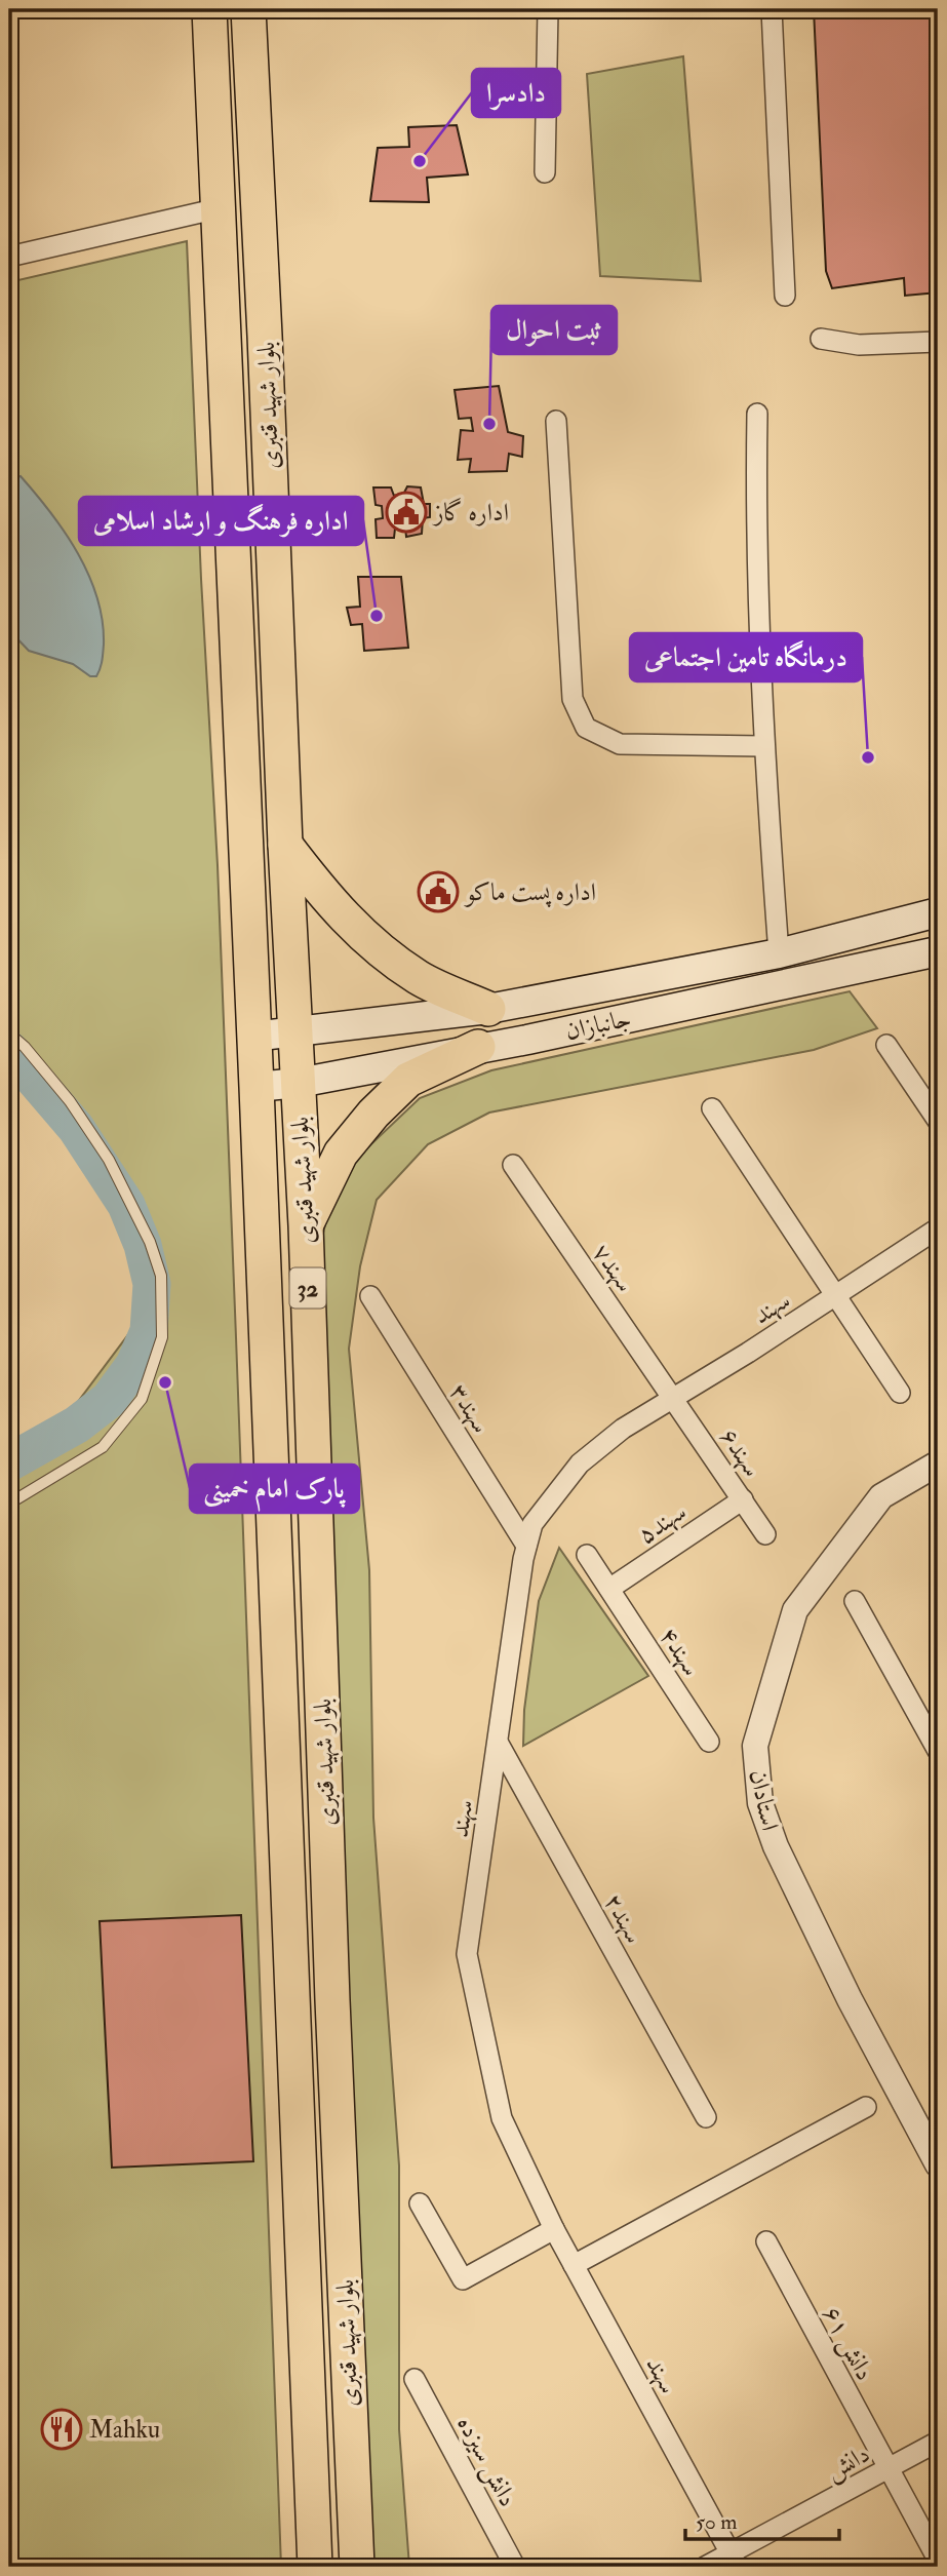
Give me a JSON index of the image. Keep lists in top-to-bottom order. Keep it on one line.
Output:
{"streets":{"highway":["بلوار شهید قنبری","32"],"main road":["جانبازان"],"street":["سهند۷","سهند","سهند۳","سهند۶","سهند۵","سهند۴","استادان","سهند۲","دانش ۶۱","دانش سیزده","دانش"]},"crossings":[["بلوار شهید قنبری","جانبازان"],["سهند۷","سهند"],["سهند۷","سهند۶"],["سهند","سهند۳"],["سهند","سهند۶"],["سهند","سهند۲"],["سهند","دانش"],["سهند۶","سهند۵"],["سهند۵","سهند۴"],["دانش ۶۱","دانش"]],"places":{"other":["دادسرا","ثبت احوال","اداره فرهنگ و ارشاد اسلامی","درمانگاه تامین اجتماعی","پارک امام خمینی"],"public building":["اداره گاز","اداره پست ماکو"],"restaurant":["Mahku"]},"scale_bar":"50 m"}
